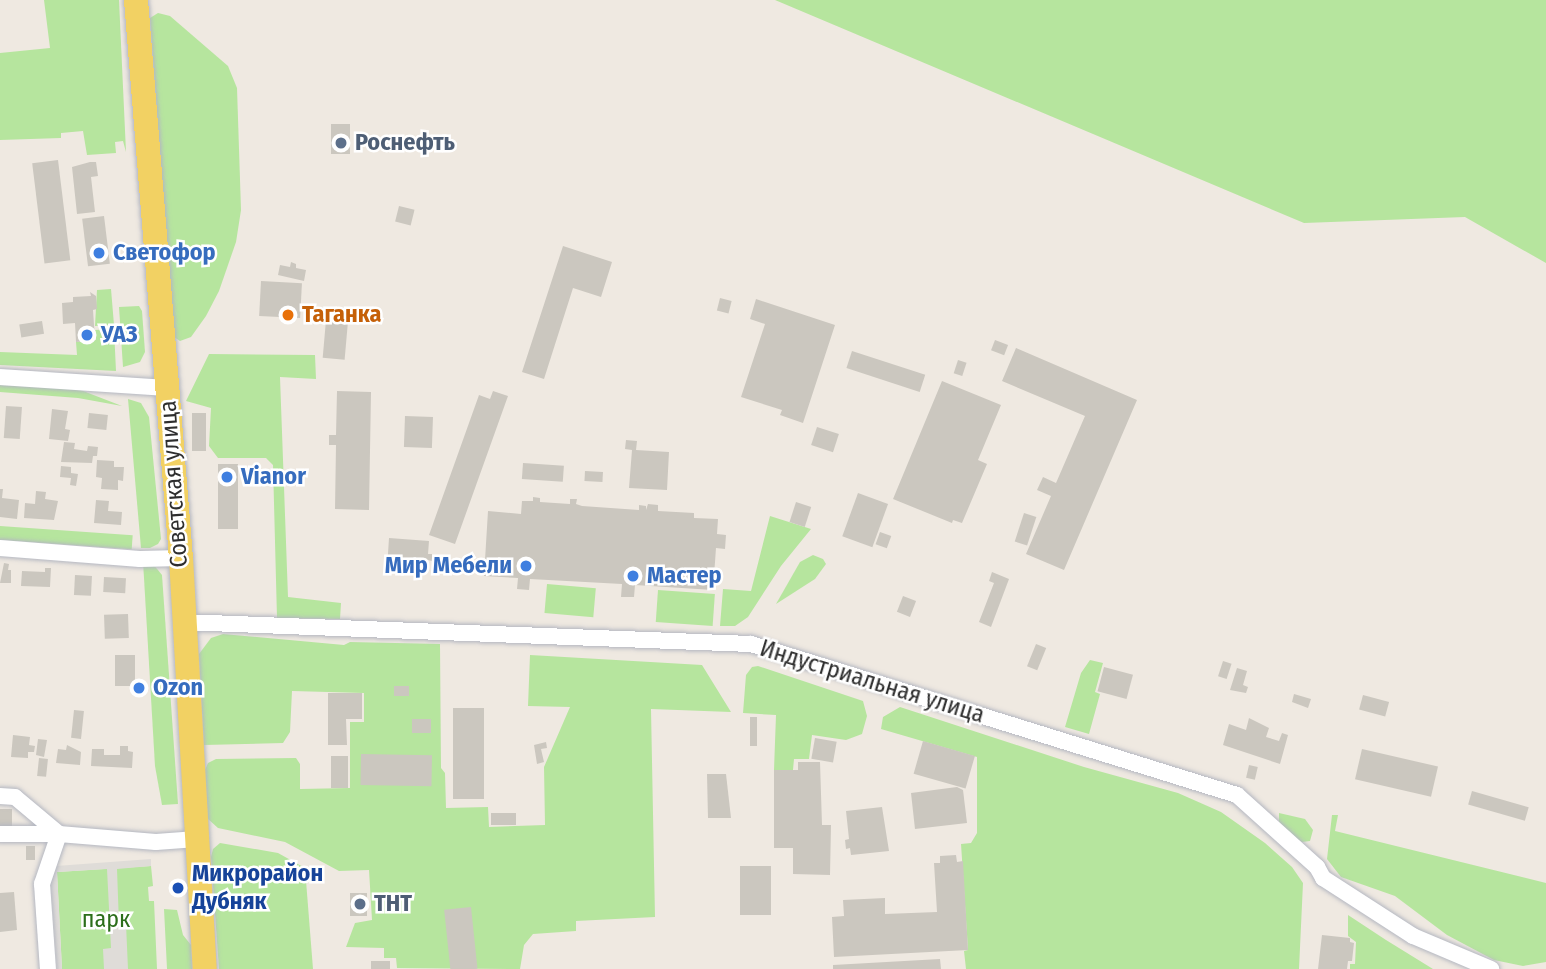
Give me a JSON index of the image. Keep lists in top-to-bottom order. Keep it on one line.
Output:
{"streets":{"main road":["Советская улица"],"street":["Индустриальная улица"]},"crossings":[["Советская улица","Индустриальная улица"]],"parks":["парк"],"places":["Роснефть","Светофор","Таганка","УАЗ","Vianor","Мир Мебели","Мастер","Ozon","Микрорайон Дубняк","ТНТ"]}
